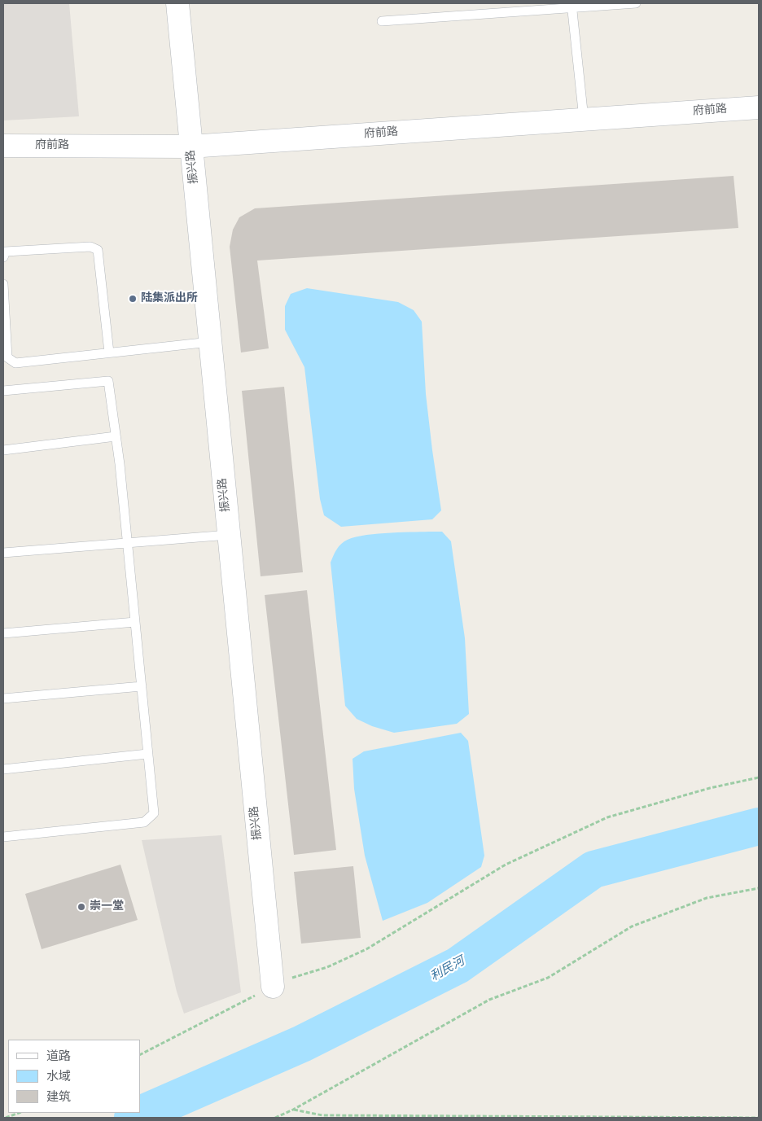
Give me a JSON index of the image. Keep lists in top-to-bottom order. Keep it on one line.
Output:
{"streets":{"street":["府前路","振兴路"]},"crossings":[["府前路","振兴路"]],"water":["利民河"],"places":["陆集派出所","崇一堂"],"legend":["道路","水域","建筑"]}
